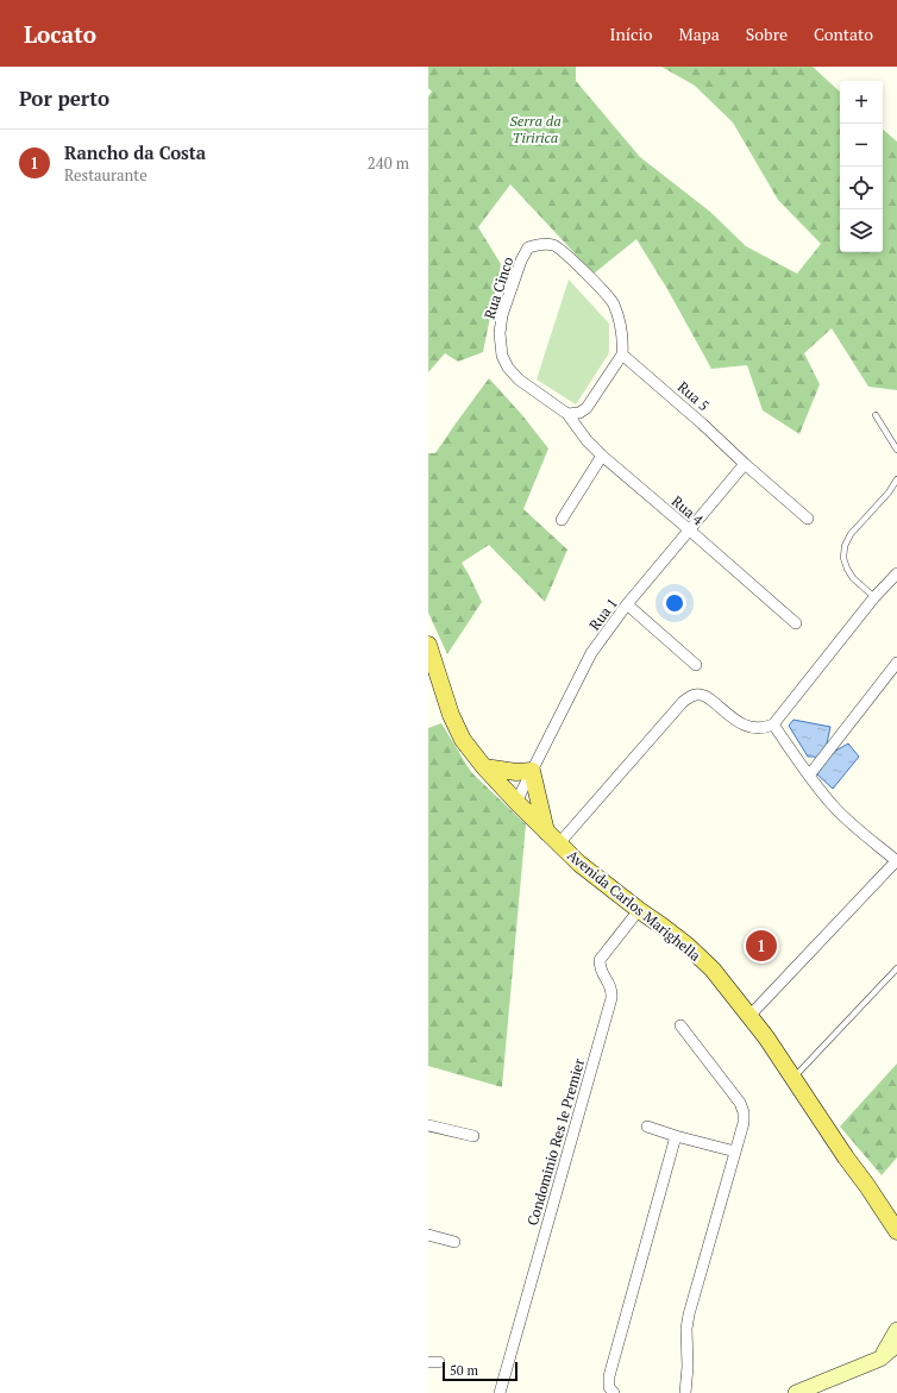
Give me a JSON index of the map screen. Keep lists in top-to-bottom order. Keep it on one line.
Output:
{"streets":{"main road":["Avenida Carlos Marighella"],"street":["Rua Cinco","Rua 5","Rua 4","Rua 1","Condominio Res le Premier"]},"crossings":[["Rua Cinco","Rua 5"],["Rua Cinco","Rua 4"],["Rua 5","Rua 4"],["Rua 5","Rua 1"],["Rua 4","Rua 1"],["Rua 1","Avenida Carlos Marighella"],["Avenida Carlos Marighella","Condominio Res le Premier"]],"parks":["Serra da Tiririca"],"scale_bar":"50 m","page":{"header":"Locato","nav":["Início","Mapa","Sobre","Contato"],"heading":"Por perto","map_buttons":["+","−"],"list":[{"mark":"1","name":"Rancho da Costa","note":"Restaurante","value":"240 m"}],"pins":"1","scale":"50 m"}}
